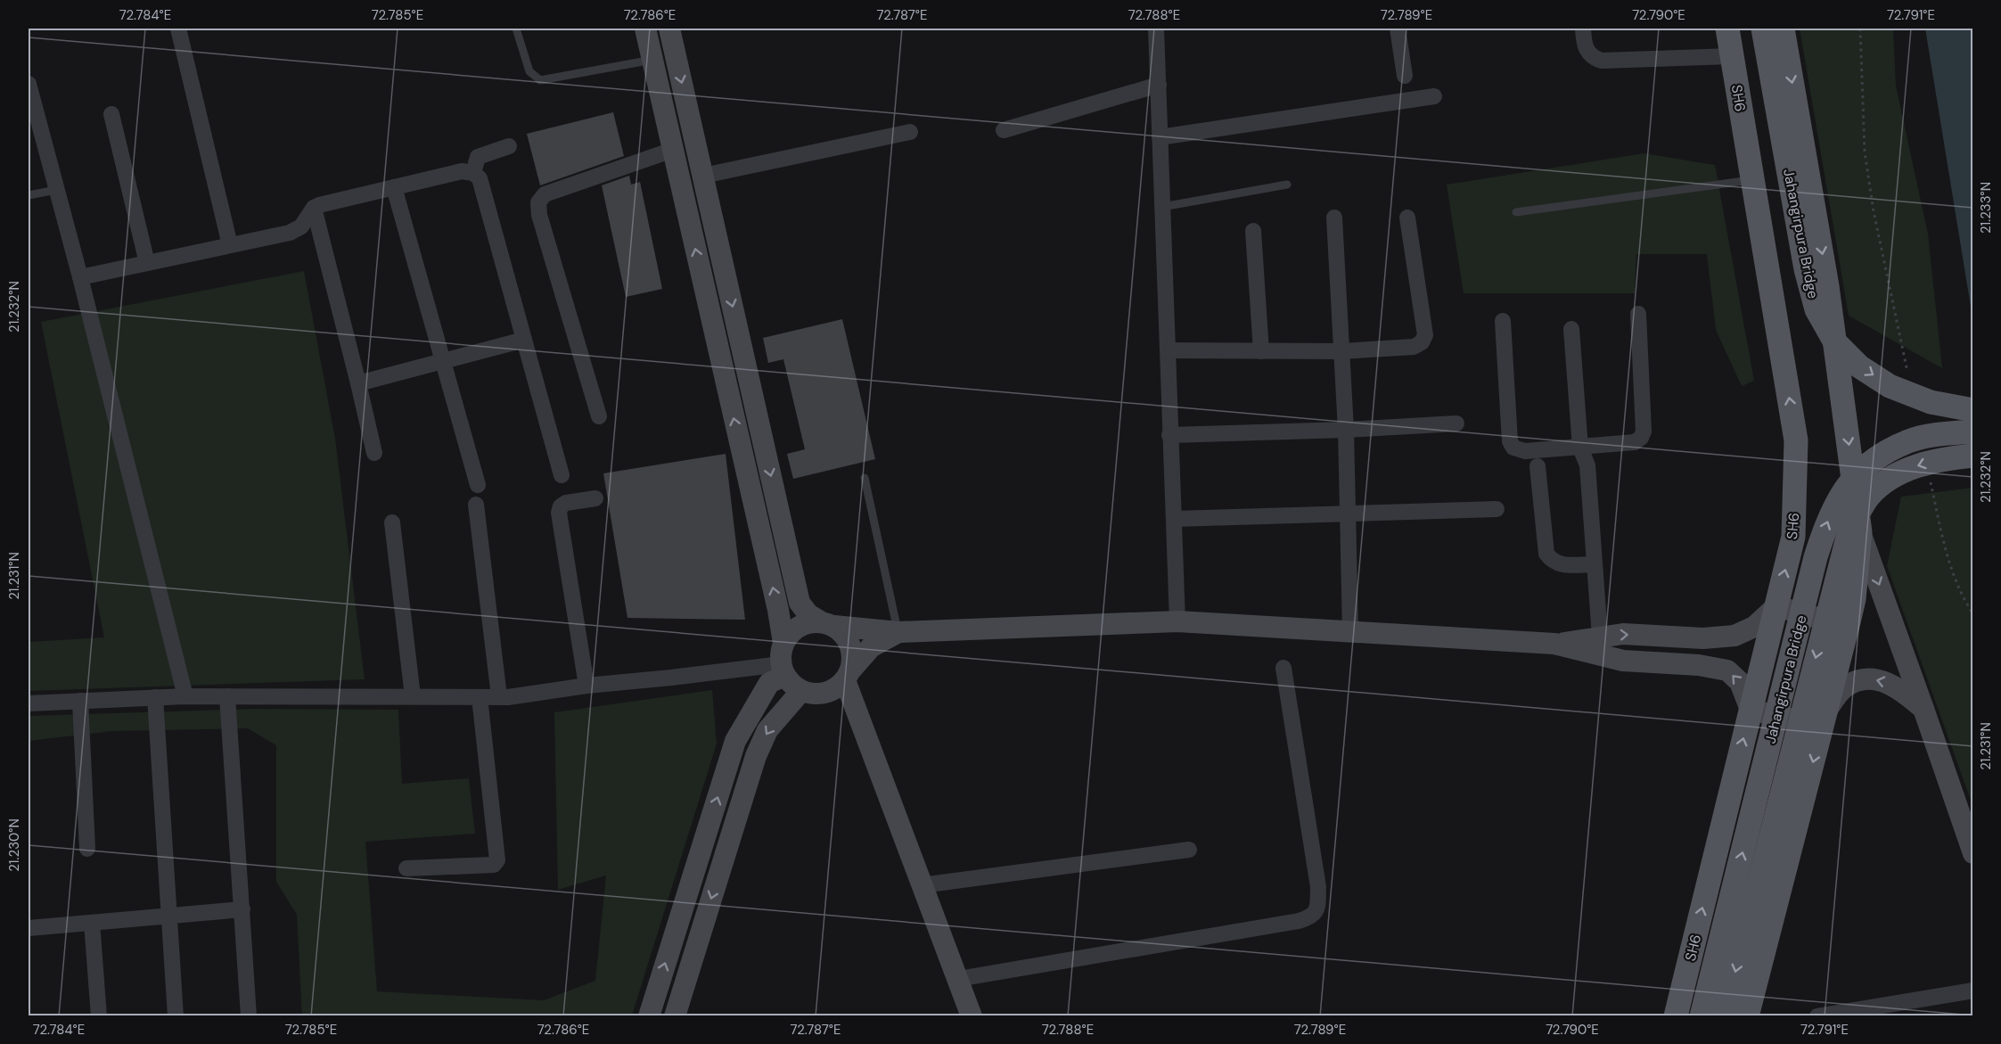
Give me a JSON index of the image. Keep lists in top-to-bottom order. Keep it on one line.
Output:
{"streets":{"main road":["SH6","Jahangirpura Bridge"]},"coordinates":["72.784°E","72.785°E","72.786°E","72.787°E","72.788°E","72.789°E","72.790°E","72.791°E","21.233°N","21.232°N","21.231°N","21.230°N"]}
